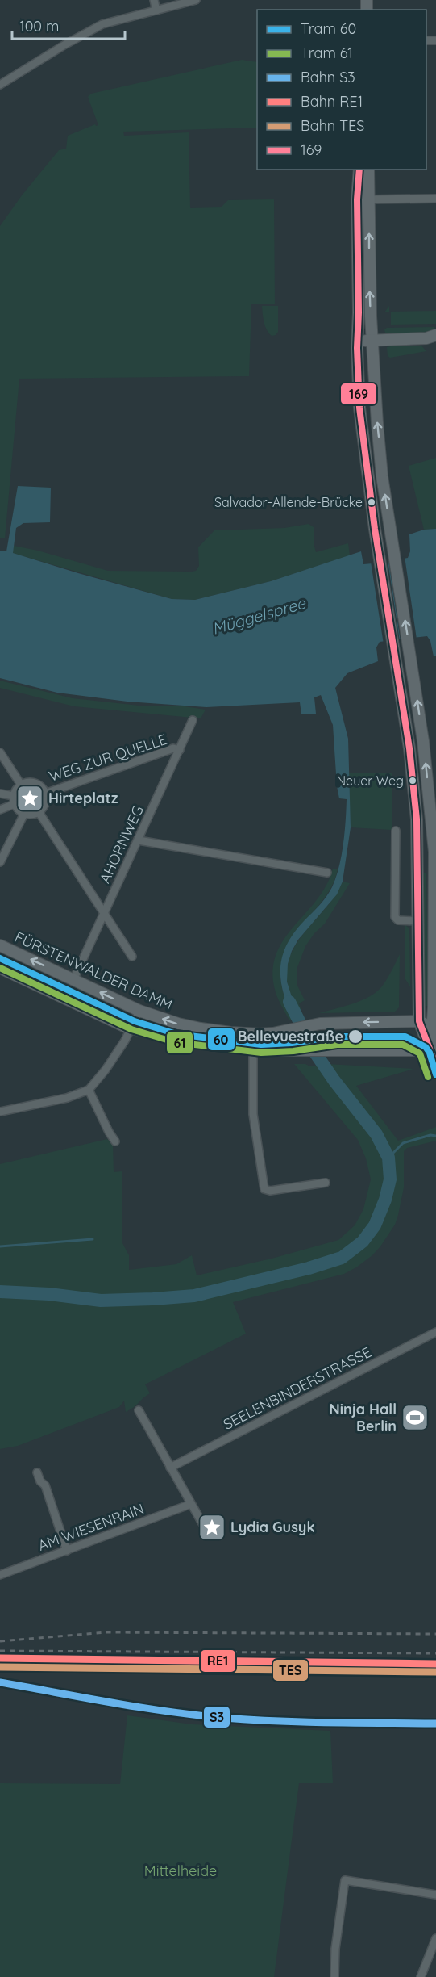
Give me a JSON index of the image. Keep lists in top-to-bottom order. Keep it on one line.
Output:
{"streets":{"main road":["FÜRSTENWALDER DAMM"],"street":["WEG ZUR QUELLE","AHORNWEG","SEELENBINDERSTRASSE","AM WIESENRAIN"]},"crossings":[["WEG ZUR QUELLE","AHORNWEG"],["AHORNWEG","FÜRSTENWALDER DAMM"]],"water":["Müggelspree"],"parks":["Mittelheide"],"places":{"other":["Salvador-Allende-Brücke","Neuer Weg","Bellevuestraße"],"place":["Hirteplatz","Lydia Gusyk"],"sports":["Ninja Hall Berlin"]},"lines":["transit line 169","tram line 60","tram line 61","rail line RE1","rail line TES","rail line S3"],"legend":["Tram 60","Tram 61","Bahn S3","Bahn RE1","Bahn TES","169"],"scale_bar":"100 m"}
